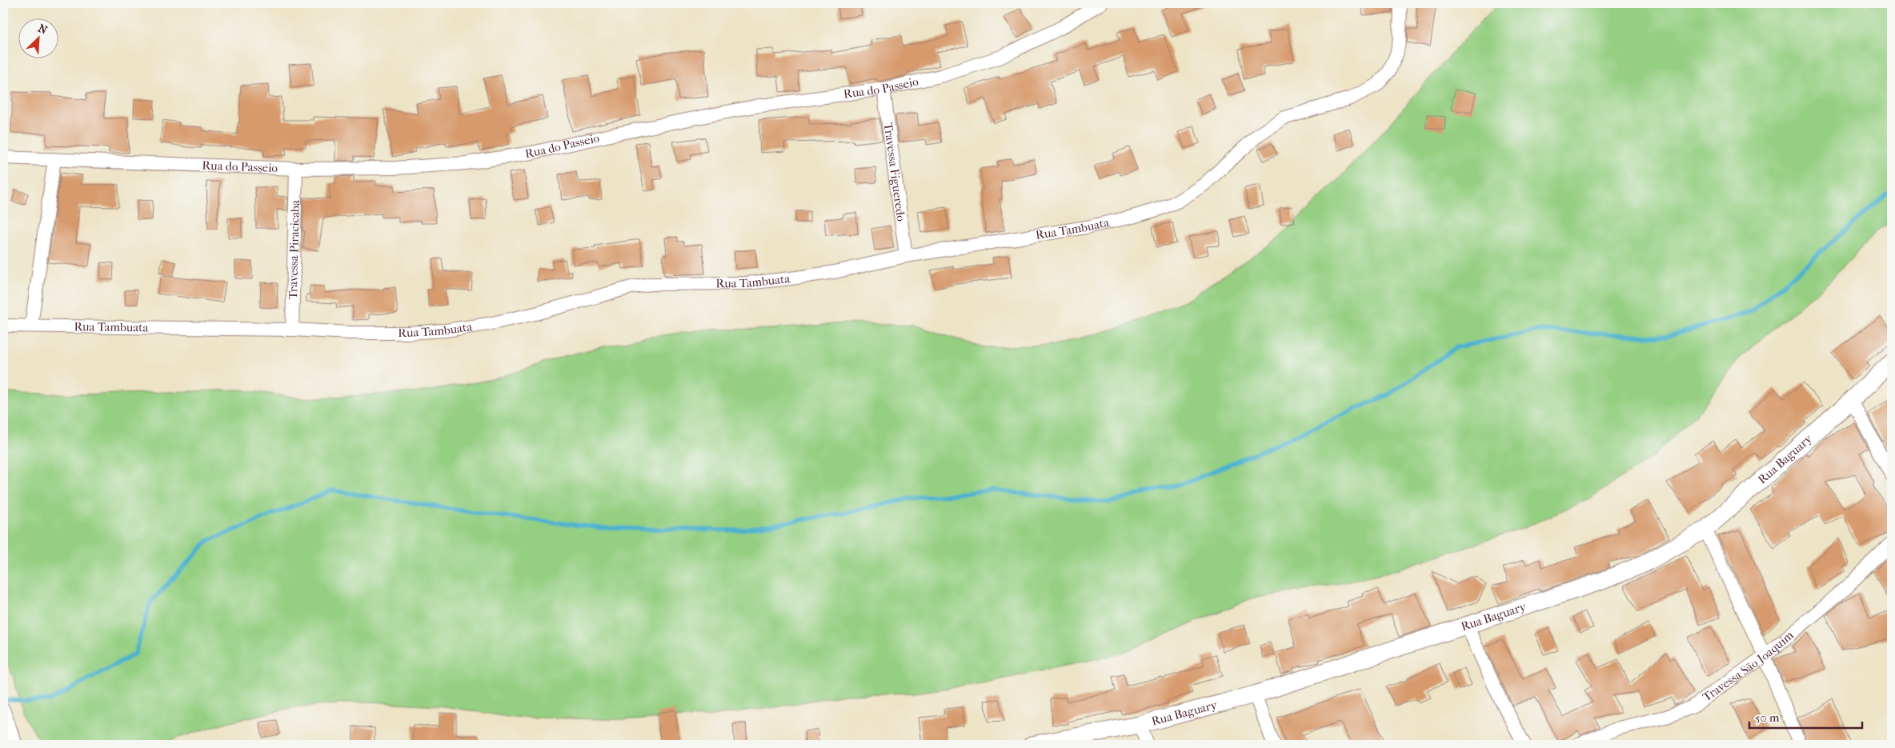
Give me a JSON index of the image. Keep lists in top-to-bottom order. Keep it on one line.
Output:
{"streets":{"street":["Rua do Passeio","Travessa Figueredo","Rua Tambuata","Travessa Piracicaba","Rua Baguary","Travessa São Joaquim"]},"crossings":[["Rua do Passeio","Travessa Figueredo"],["Rua do Passeio","Travessa Piracicaba"],["Travessa Figueredo","Rua Tambuata"],["Rua Tambuata","Travessa Piracicaba"]],"scale_bar":"50 m","north":"top right"}
